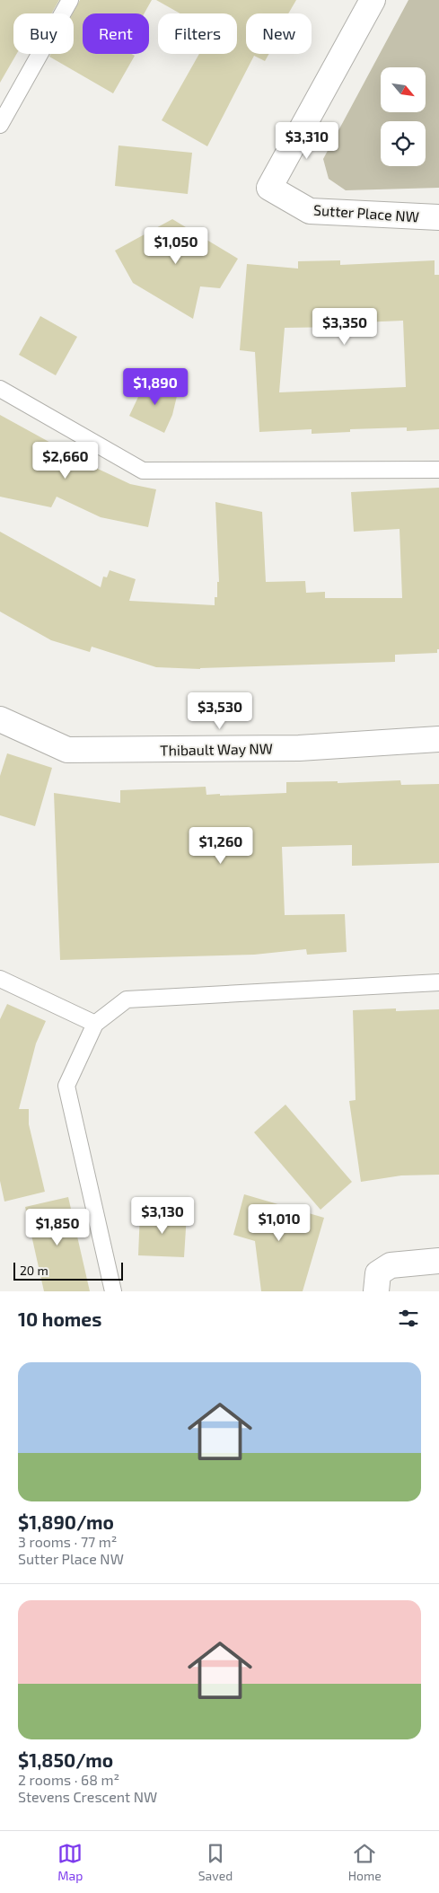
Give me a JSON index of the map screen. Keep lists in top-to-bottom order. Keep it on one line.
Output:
{"streets":{"street":["Sutter Place NW","Thibault Way NW"]},"scale_bar":"20 m","north":"bottom right","page":{"chip":["Buy","Rent","Filters","New"],"price":["$3,310","$1,050","$3,350","$1,890","$2,660","$3,530","$1,260","$3,130","$1,010","$1,850"],"scale":"20 m","heading":"10 homes","list":[{"name":"$1,890/mo","note":"3 rooms · 77 m² · Sutter Place NW"},{"name":"$1,850/mo","note":"2 rooms · 68 m² · Stevens Crescent NW"}],"tabs":["Map","Saved","Home"]}}
